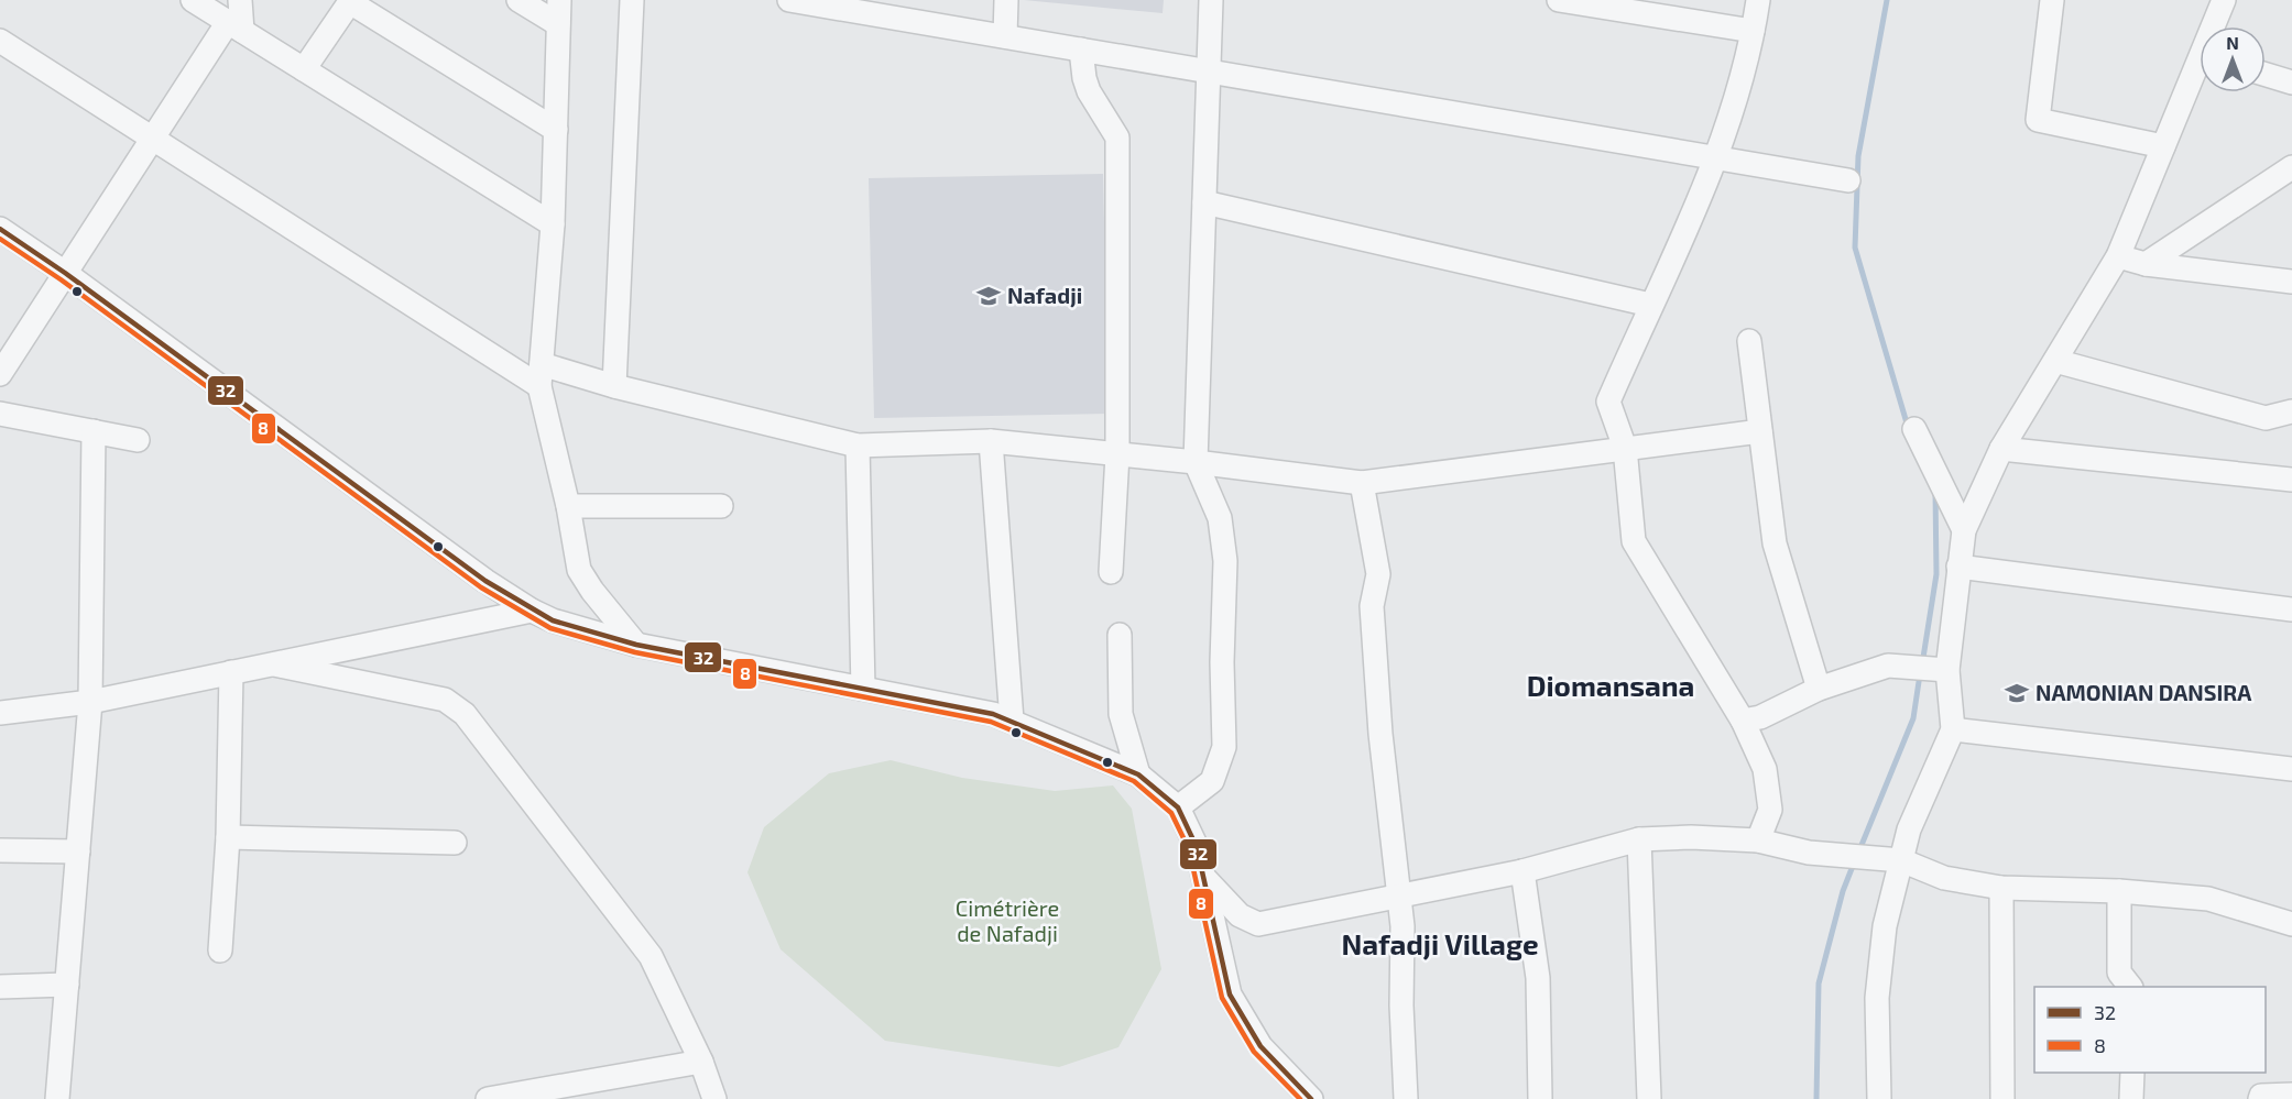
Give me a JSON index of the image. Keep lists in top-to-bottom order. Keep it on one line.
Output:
{"districts":["Diomansana","Nafadji Village"],"parks":["Cimétrière de Nafadji"],"places":{"school or university":["Nafadji","NAMONIAN DANSIRA"]},"lines":["transit line 32","transit line 8"],"legend":["32","8"],"north":"top"}
